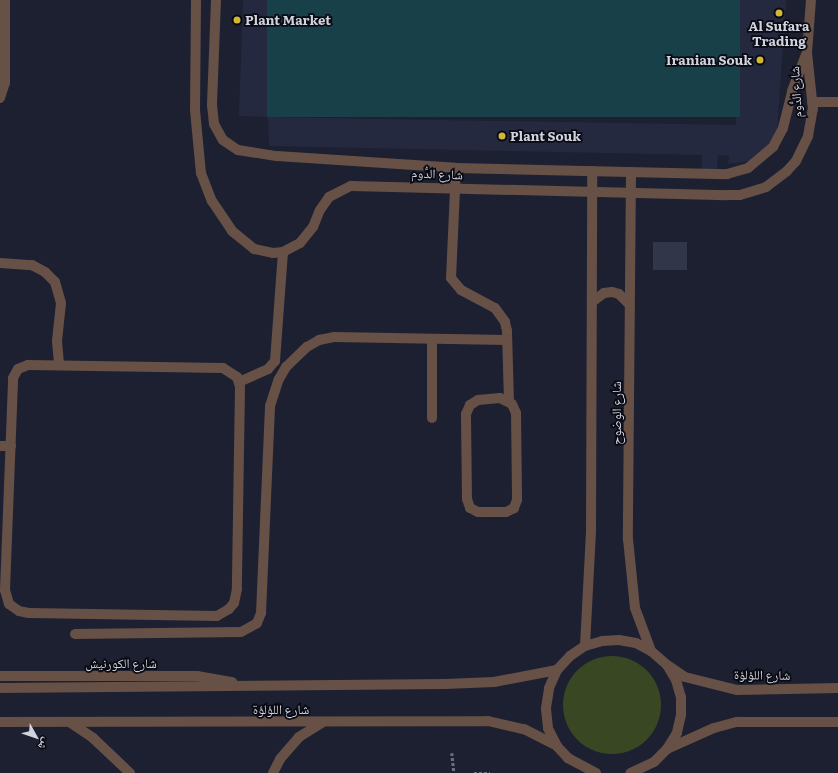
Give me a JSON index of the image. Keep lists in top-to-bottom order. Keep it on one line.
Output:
{"streets":{"street":["شارع الدُّوم","شارع الوضوح","شارع الكورنيش","شارع اللؤلؤة"]},"crossings":[["شارع الدُّوم","شارع الوضوح"],["شارع الوضوح","شارع اللؤلؤة"],["شارع الكورنيش","شارع اللؤلؤة"]],"places":["Al Sufara Trading","Plant Market","Iranian Souk","Plant Souk"],"north":"bottom right"}
